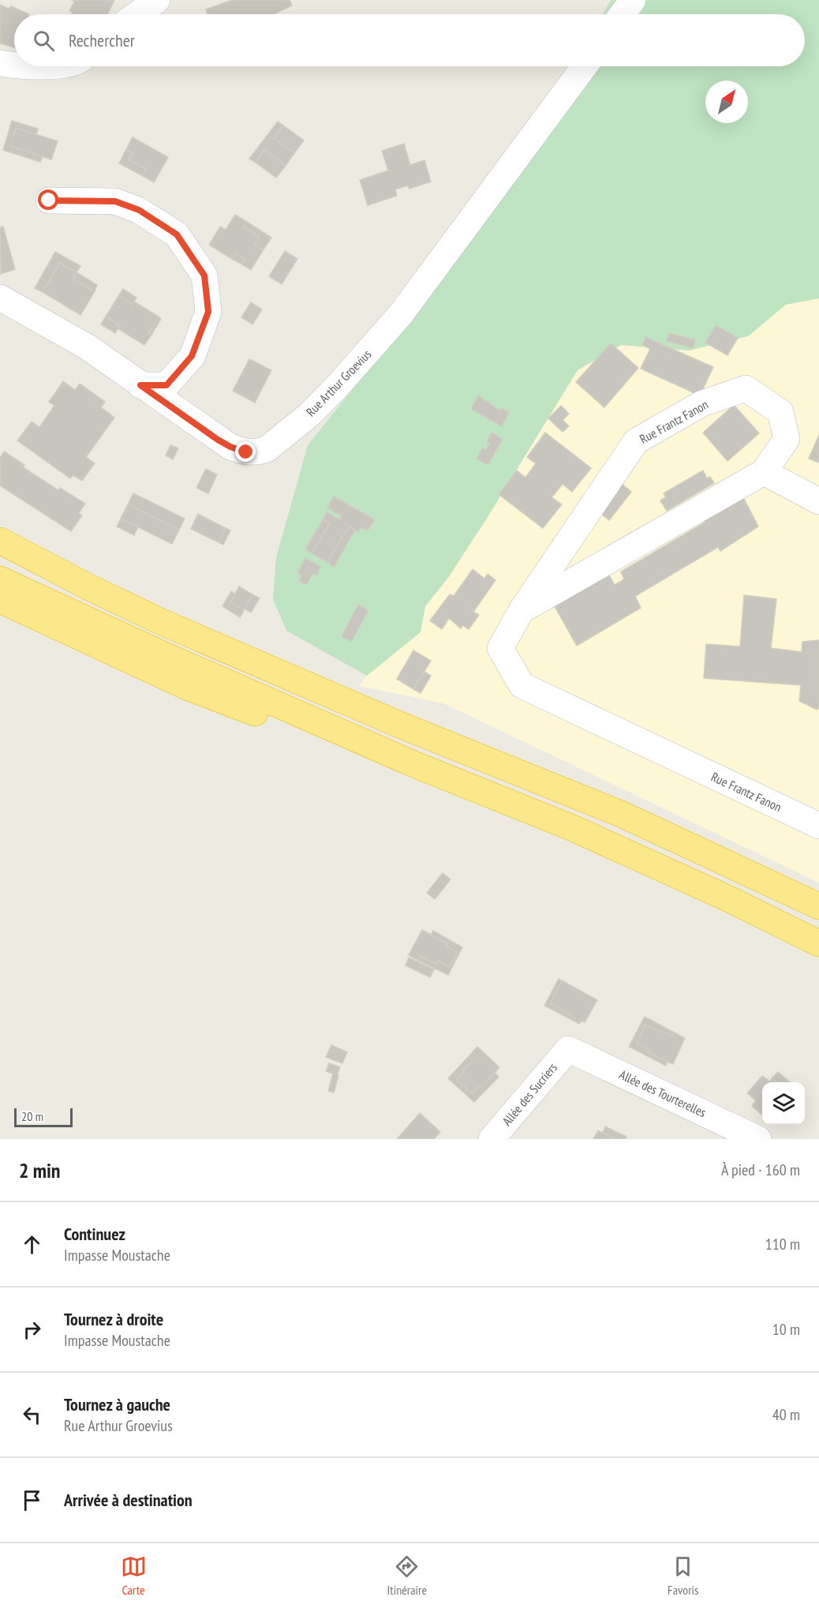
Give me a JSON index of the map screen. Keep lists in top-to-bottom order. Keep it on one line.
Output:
{"streets":{"street":["Rue Arthur Groevius","Rue Frantz Fanon","Allée des Tourterelles","Allée des Sucriers"]},"crossings":[["Allée des Tourterelles","Allée des Sucriers"]],"scale_bar":"20 m","north":"top right","page":{"search":"Rechercher","scale":"20 m","heading":["2 min","À pied · 160 m"],"list":[["Continuez","Impasse Moustache","110 m"],["Tournez à droite","Impasse Moustache","10 m"],["Tournez à gauche","Rue Arthur Groevius","40 m"],"Arrivée à destination"],"nav":["Carte","Itinéraire","Favoris"]}}
